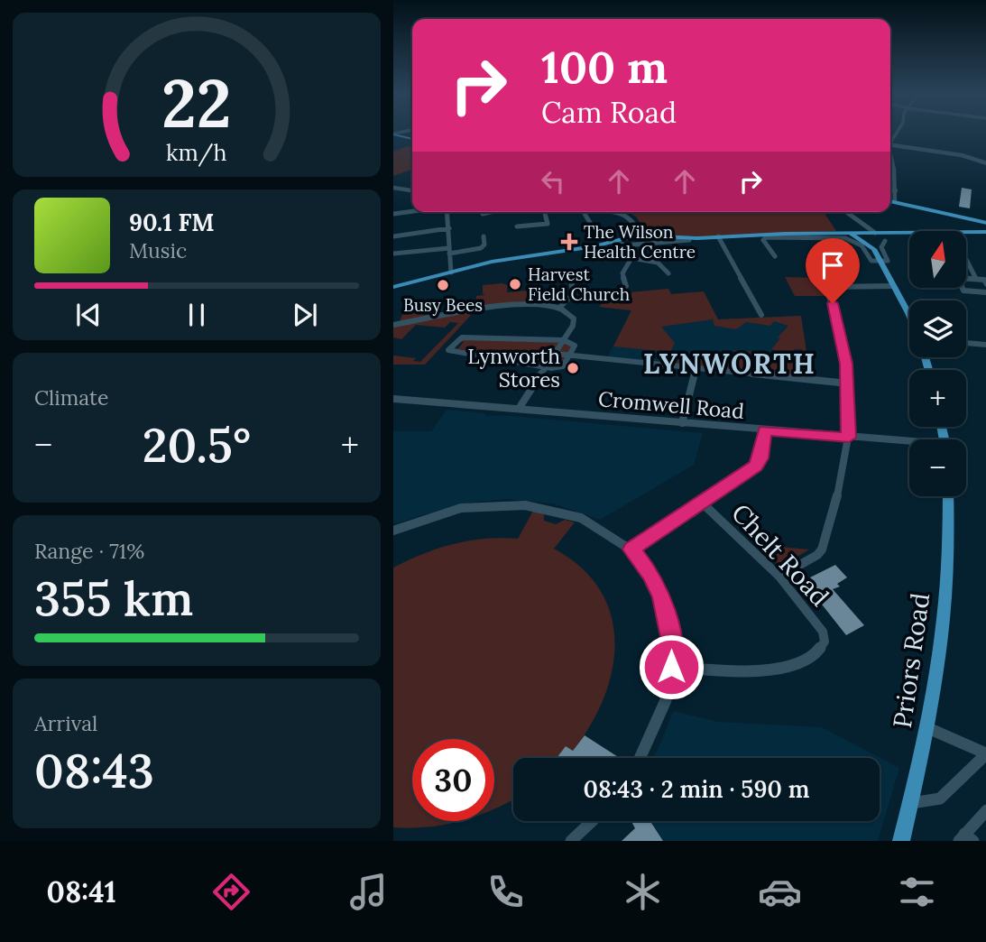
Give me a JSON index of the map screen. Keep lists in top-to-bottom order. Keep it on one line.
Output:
{"streets":{"main road":["Priors Road"],"street":["Cromwell Road","Chelt Road"]},"districts":["LYNWORTH"],"places":{"health":["The Wilson Health Centre"],"other":["Harvest Field Church","Busy Bees","Lynworth Stores"]},"north":"top","page":{"turn":["100 m","Cam Road"],"song":["90.1 FM","Music"],"map_buttons":["+","−"],"tile":["Climate",["Range · 71%","355 km"],["Arrival","08:43"]],"heat":["−","20.5°","+"],"limit":"30","trip":"08:43 · 2 min · 590 m","tabs":"08:41","gauge":["22","km/h"]}}
